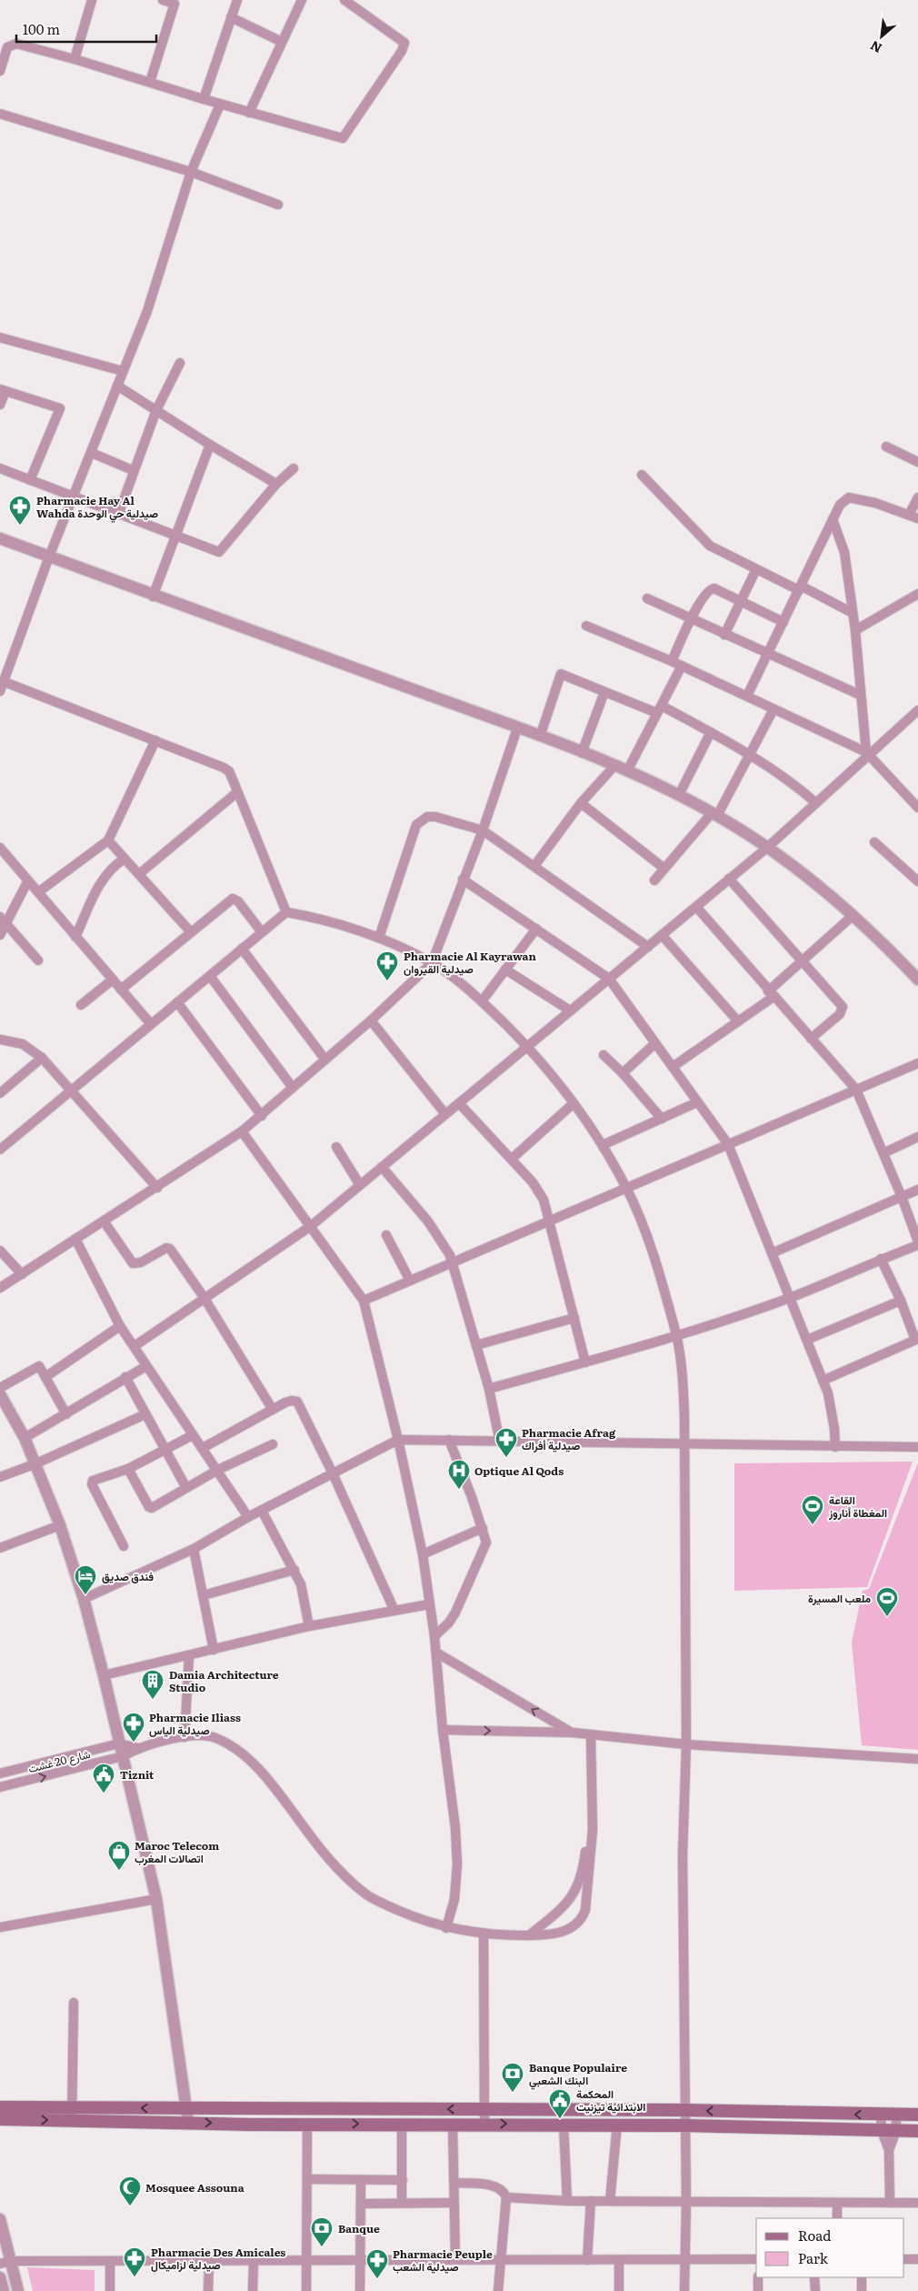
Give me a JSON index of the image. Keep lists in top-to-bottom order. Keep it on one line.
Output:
{"streets":{"street":["شارع 20 غشت"]},"places":{"pharmacy":["Pharmacie Hay Al Wahda صيدلية حي الوحدة","Pharmacie Al Kayrawan صيدلية القيروان","Pharmacie Afrag صيدلية أفراك","Pharmacie Iliass صيدلية الياس","Pharmacie Des Amicales صيدلية لزاميكال","Pharmacie Peuple صيدلية الشعب"],"hospital":["Optique Al Qods"],"sports":["القاعة المغطاة أناروز","ملعب المسيرة"],"hotel":["فندق صديق"],"building":["Damia Architecture Studio"],"public building":["Tiznit","المحكمة الابتدائية تيزنيت"],"shop":["Maroc Telecom اتصالات المغرب"],"bank":["Banque Populaire البنك الشعبي","Banque"],"mosque":["Mosquee Assouna"]},"legend":["Road","Park"],"scale_bar":"100 m","north":"bottom left"}
